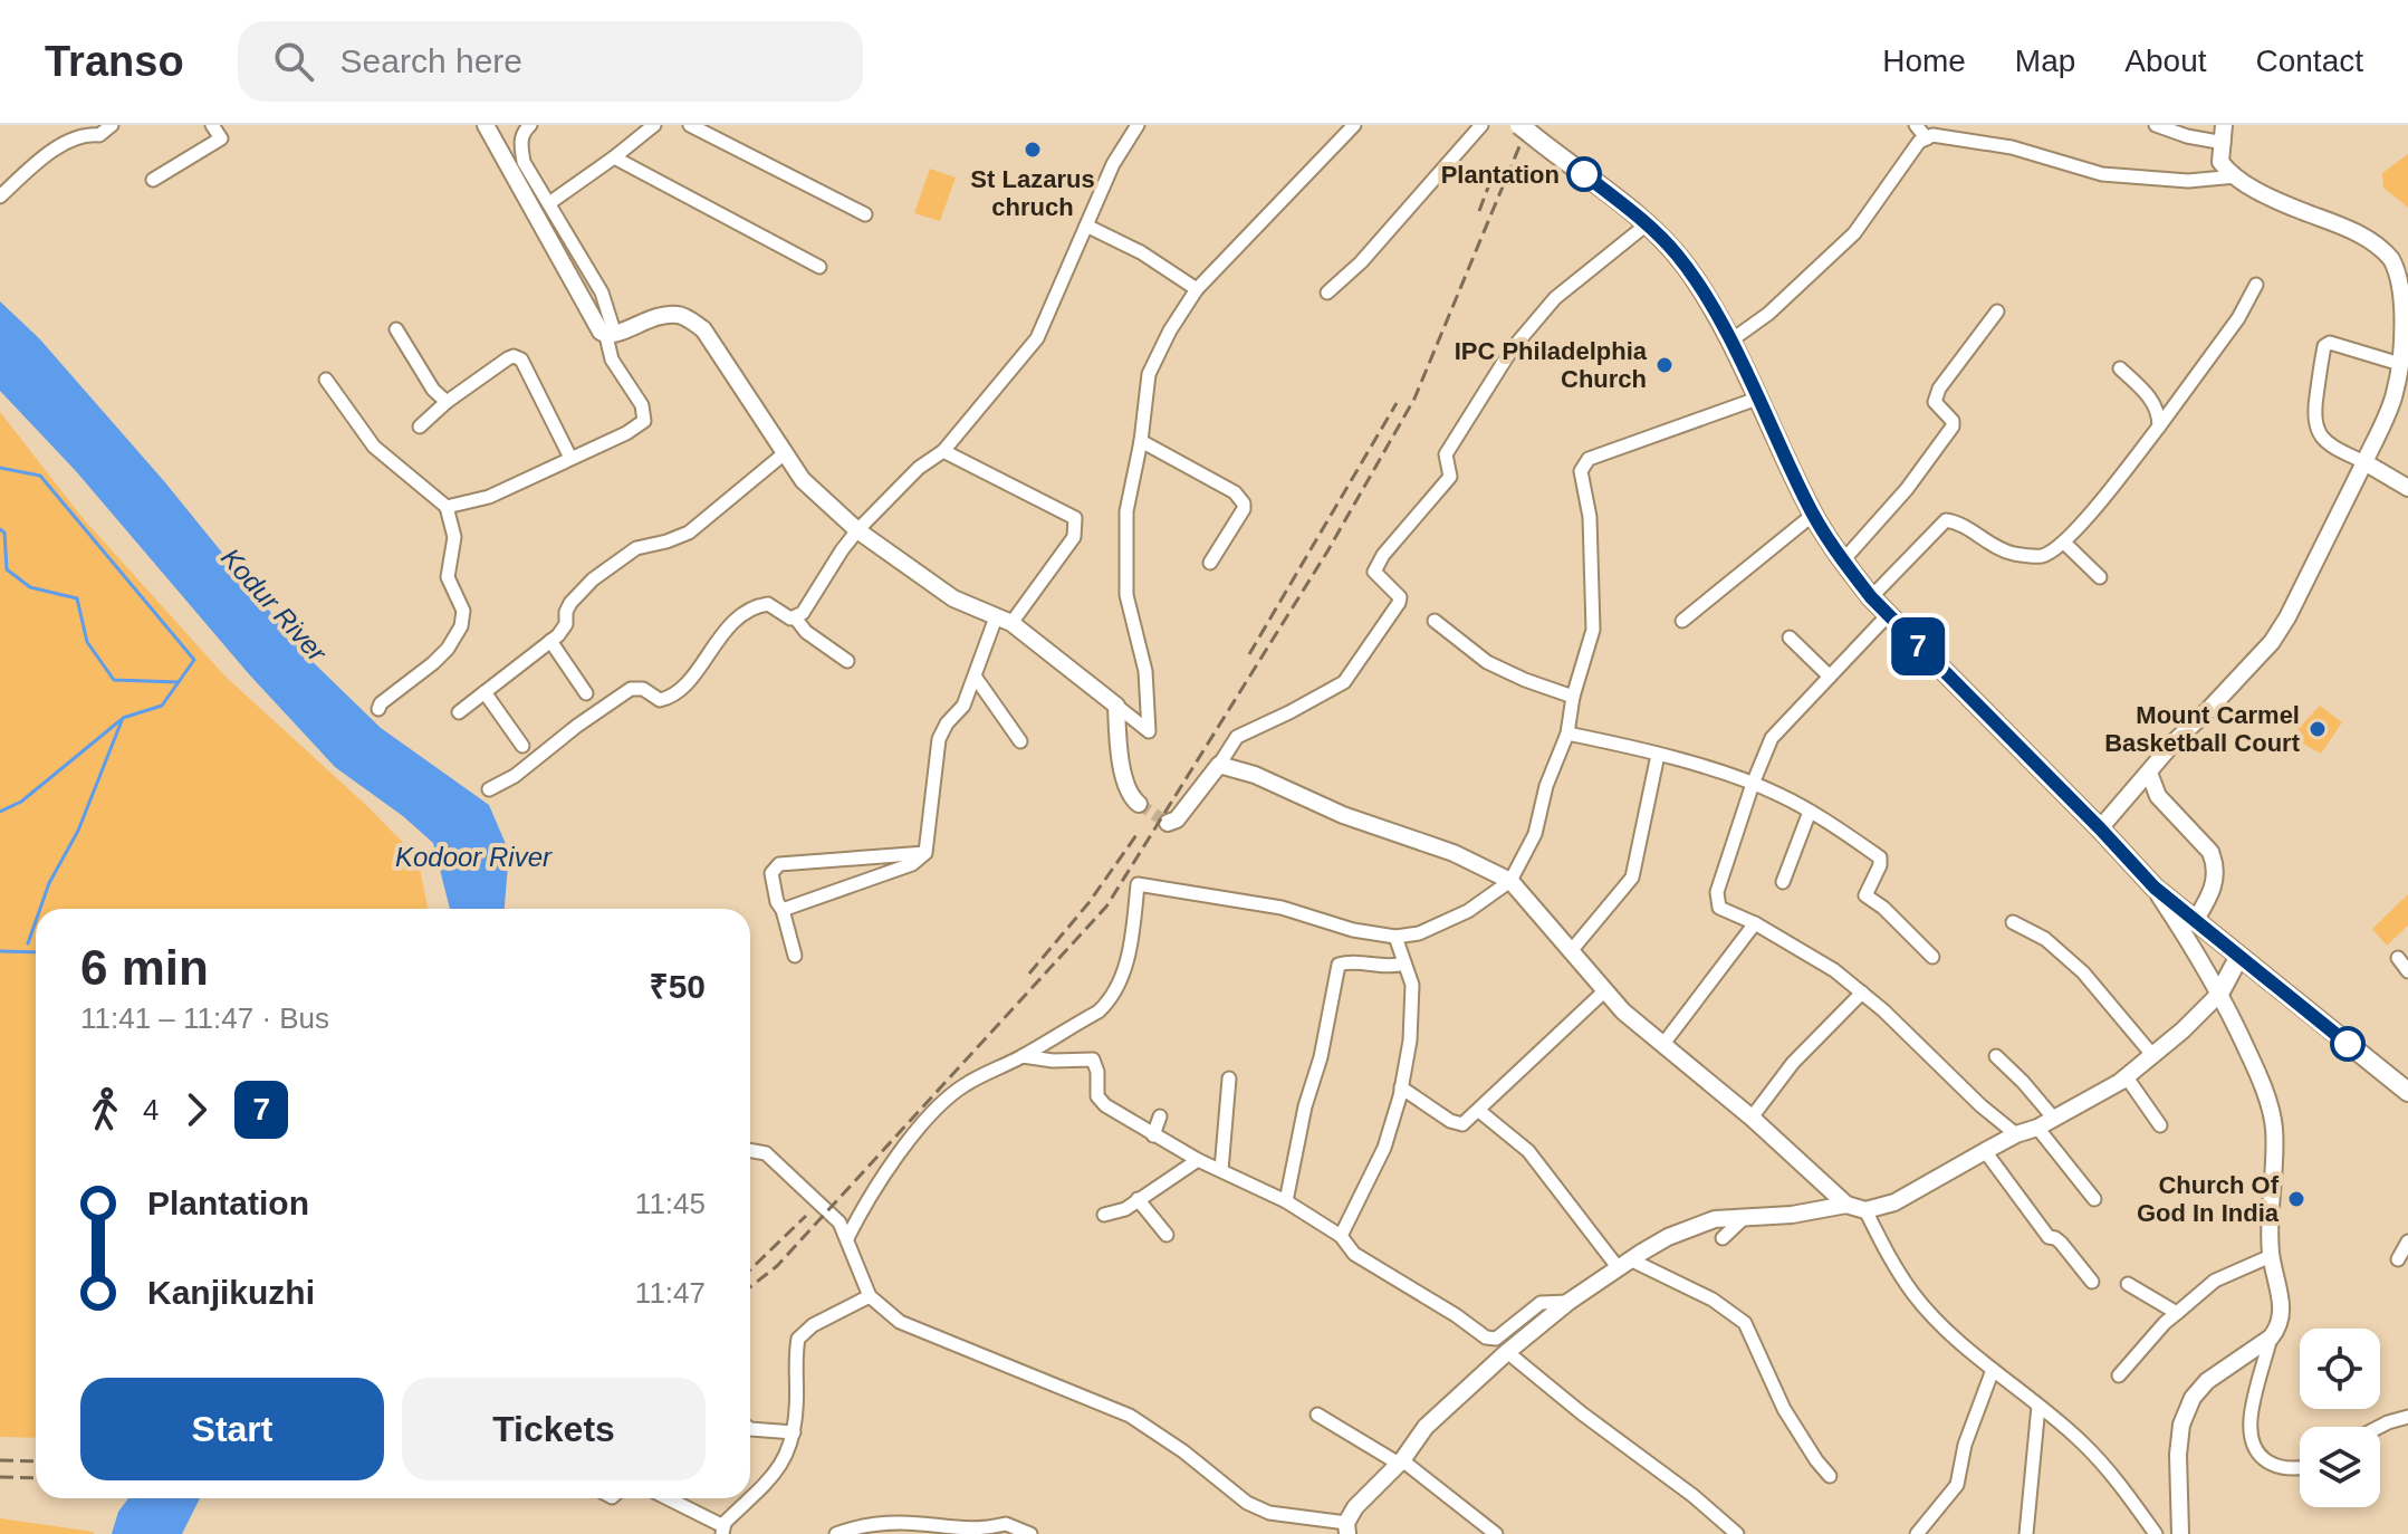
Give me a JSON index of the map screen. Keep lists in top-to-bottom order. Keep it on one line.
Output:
{"water":["Kodur River","Kodoor River"],"places":["St Lazarus chruch","Plantation","IPC Philadelphia Church","Mount Carmel Basketball Court","Church Of God In India"],"lines":["bus line 7"],"page":{"header":"Transo","search":"Search here","nav":["Home","Map","About","Contact"],"on_map":"7","heading":["6 min","11:41 – 11:47 · Bus","₹50"],"legs":["4","7"],"list":[{"name":"Plantation","value":"11:45"},{"name":"Kanjikuzhi","value":"11:47"}],"buttons":["Start","Tickets"]}}
